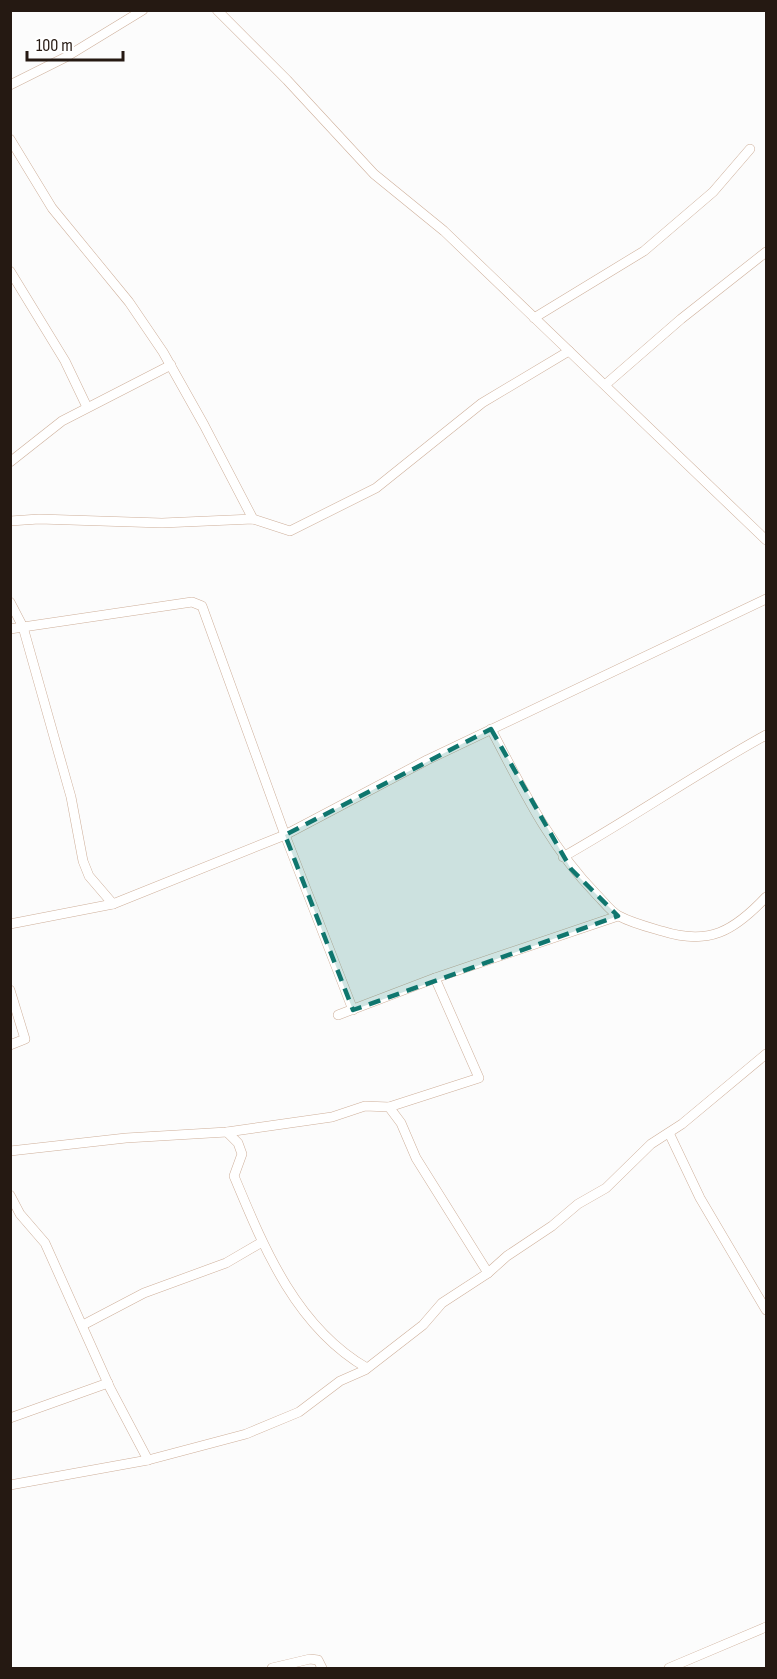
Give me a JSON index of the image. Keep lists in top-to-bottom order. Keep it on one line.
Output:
{"scale_bar":"100 m"}
